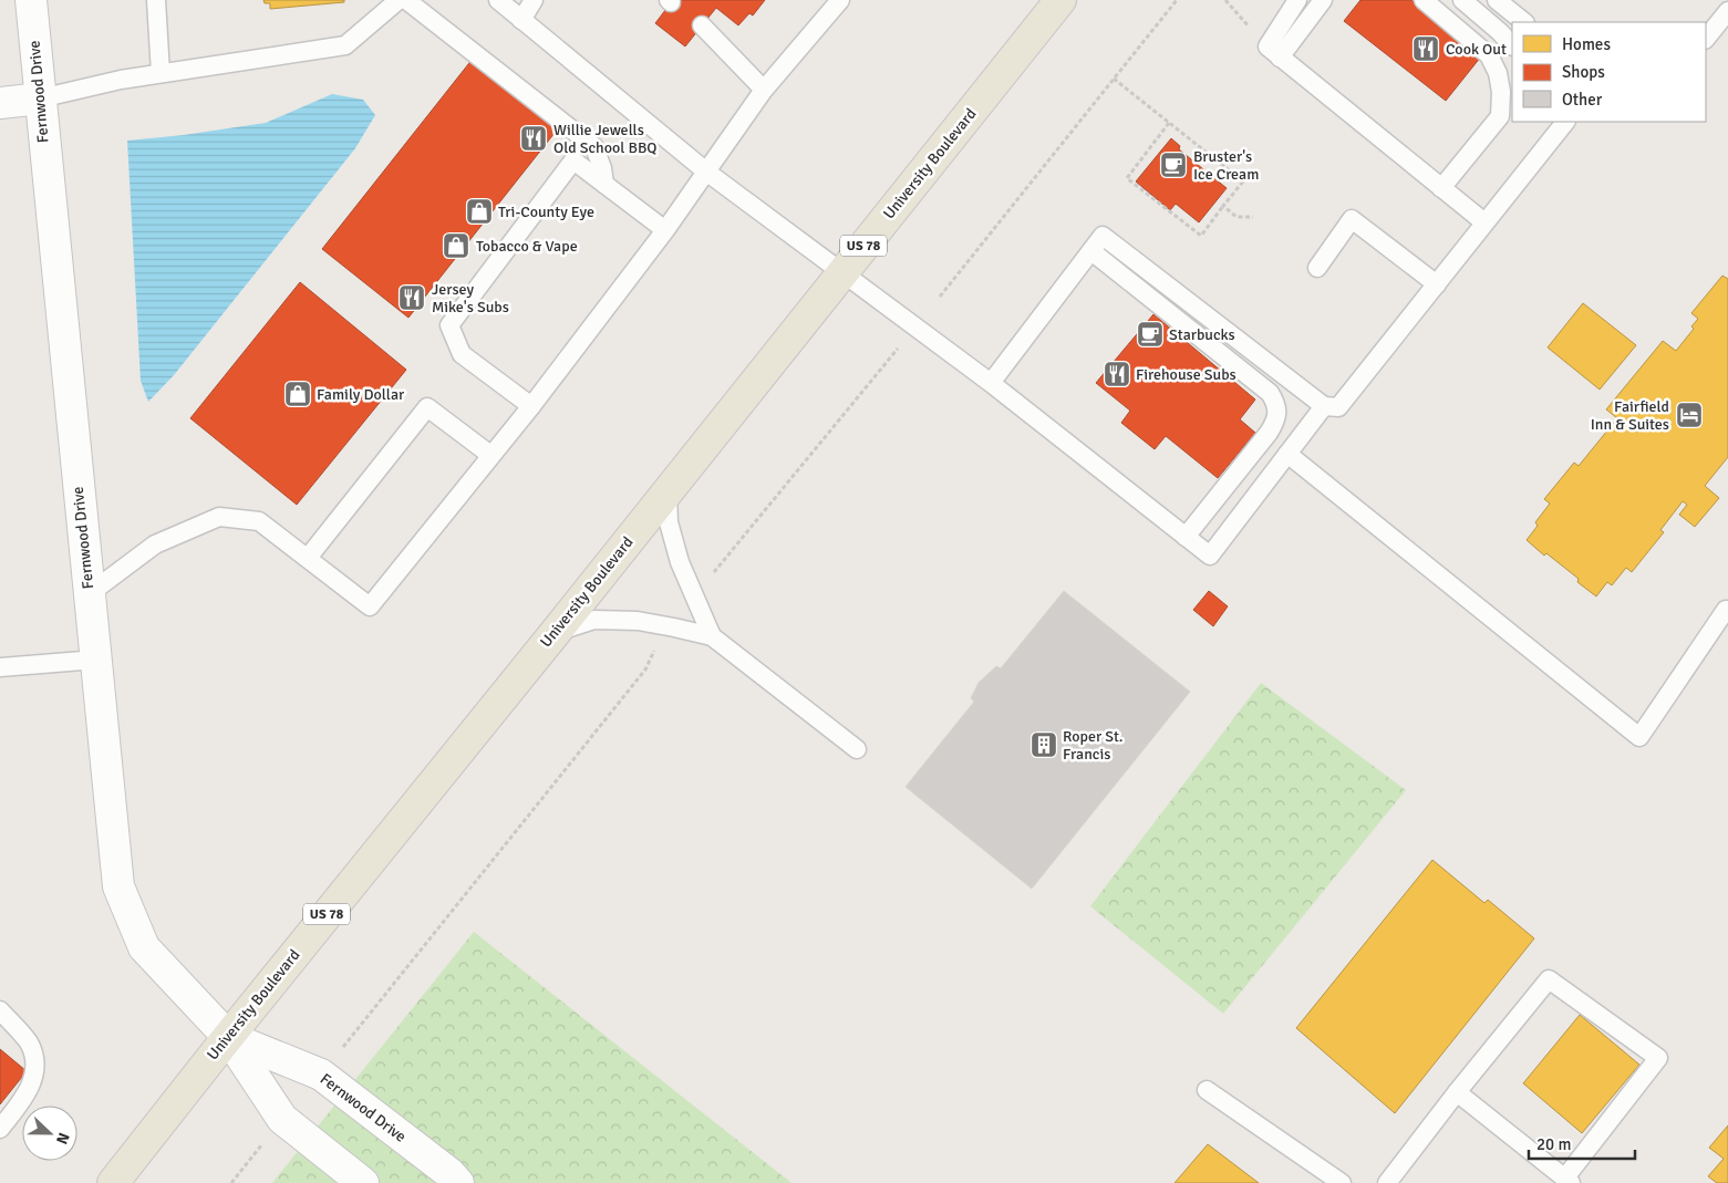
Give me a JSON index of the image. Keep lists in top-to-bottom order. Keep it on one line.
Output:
{"streets":{"main road":["University Boulevard","US 78"],"street":["Fernwood Drive"]},"crossings":[["Fernwood Drive","University Boulevard"]],"places":{"restaurant":["Cook Out","Willie Jewells Old School BBQ","Jersey Mike's Subs","Firehouse Subs"],"cafe":["Bruster's Ice Cream","Starbucks"],"shop":["Tri-County Eye","Tobacco & Vape","Family Dollar"],"hotel":["Fairfield Inn & Suites"],"building":["Roper St. Francis"]},"legend":["Homes","Shops","Other"],"scale_bar":"20 m","north":"right"}
